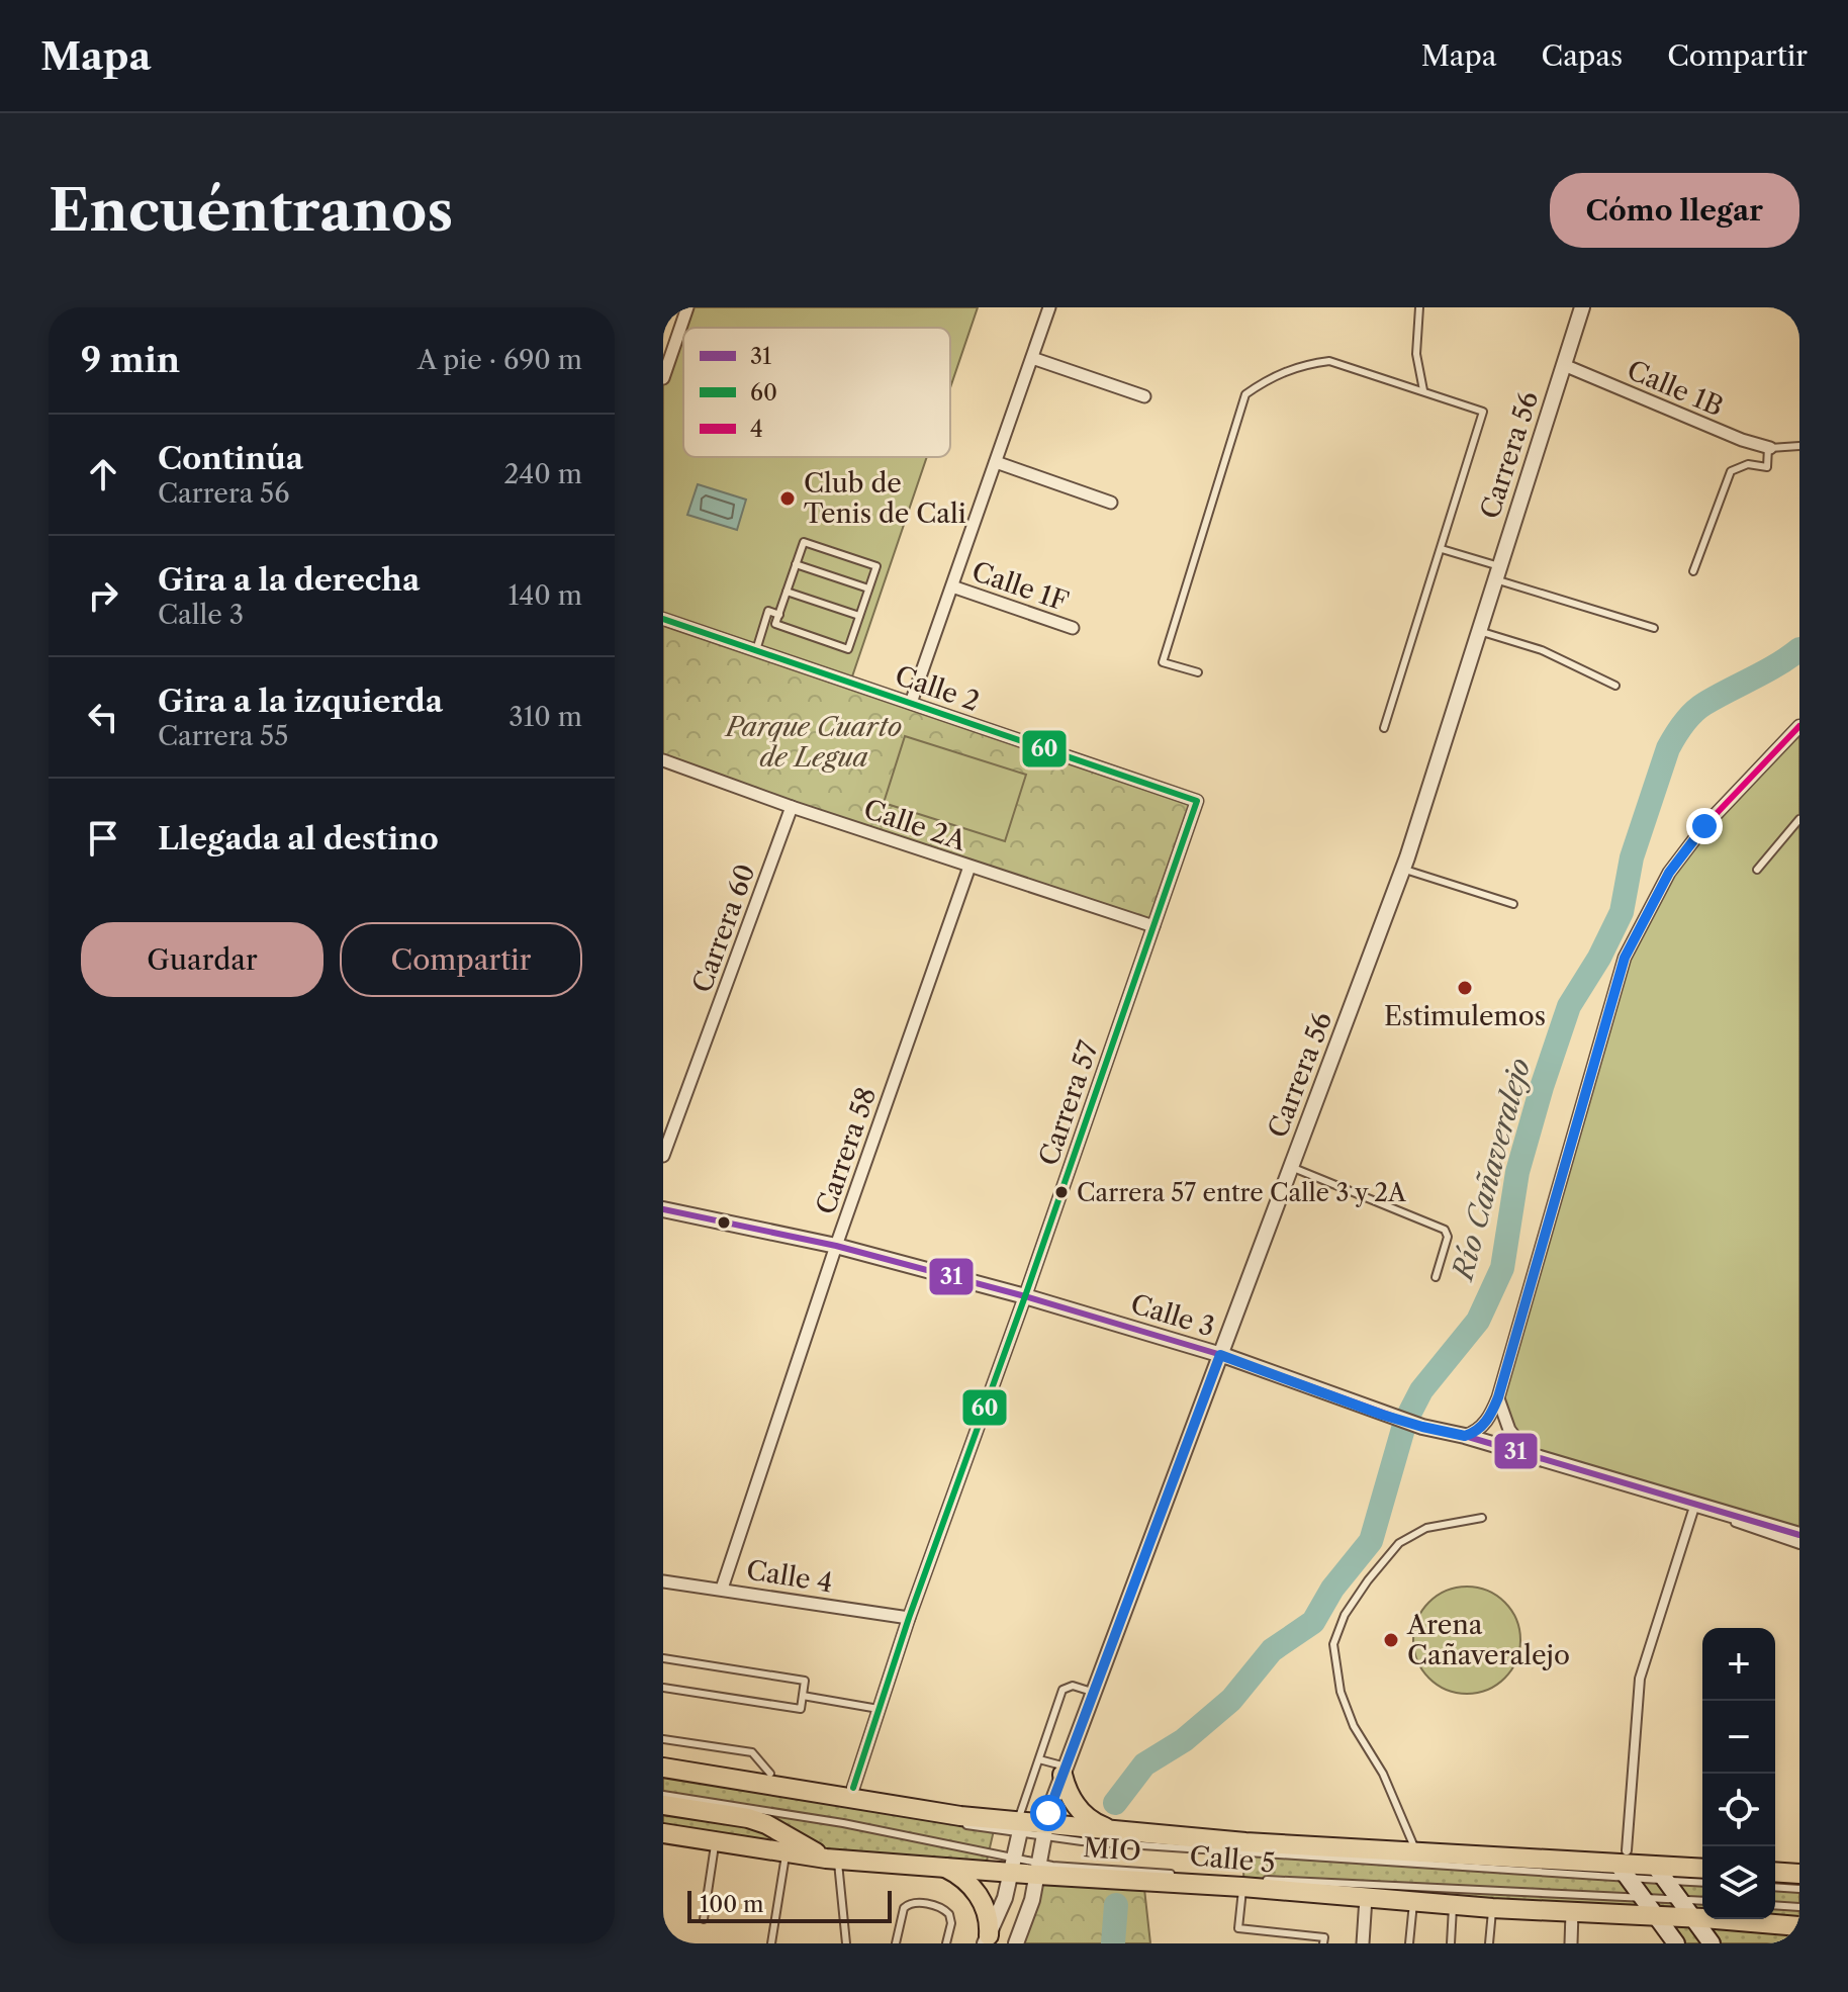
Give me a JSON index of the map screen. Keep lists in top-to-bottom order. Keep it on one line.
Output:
{"streets":{"main road":["Calle 5"],"street":["Calle 1B","Carrera 56","Calle 1F","Calle 2","Calle 2A","Carrera 60","Carrera 57","Carrera 58","Calle 3","Calle 4"],"lane":["MIO"]},"crossings":[["Calle 1B","Carrera 56"],["Carrera 56","Calle 3"],["Carrera 56","MIO"],["Carrera 56","Calle 5"],["Calle 2","Carrera 57"],["Calle 2A","Carrera 60"],["Calle 2A","Carrera 57"],["Calle 2A","Carrera 58"],["Carrera 57","Calle 3"],["Carrera 57","Calle 4"],["Carrera 57","Calle 5"],["Carrera 58","Calle 3"],["Carrera 58","Calle 4"],["MIO","Calle 5"]],"water":["Río Cañaveralejo"],"parks":["Parque Cuarto de Legua"],"places":["Club de Tenis de Cali","Estimulemos","Carrera 57 entre Calle 3 y 2A","Arena Cañaveralejo"],"lines":["transit line 60","transit line 4","transit line 31"],"legend":["31","60","4"],"scale_bar":"100 m","page":{"header":"Mapa","nav":["Mapa","Capas","Compartir"],"buttons":["Cómo llegar",["Guardar","Compartir"]],"title":"Encuéntranos","heading":["9 min","A pie · 690 m"],"list":[["Continúa","Carrera 56","240 m"],["Gira a la derecha","Calle 3","140 m"],["Gira a la izquierda","Carrera 55","310 m"],"Llegada al destino"],"map_buttons":["+","−"],"scale":"100 m"}}
